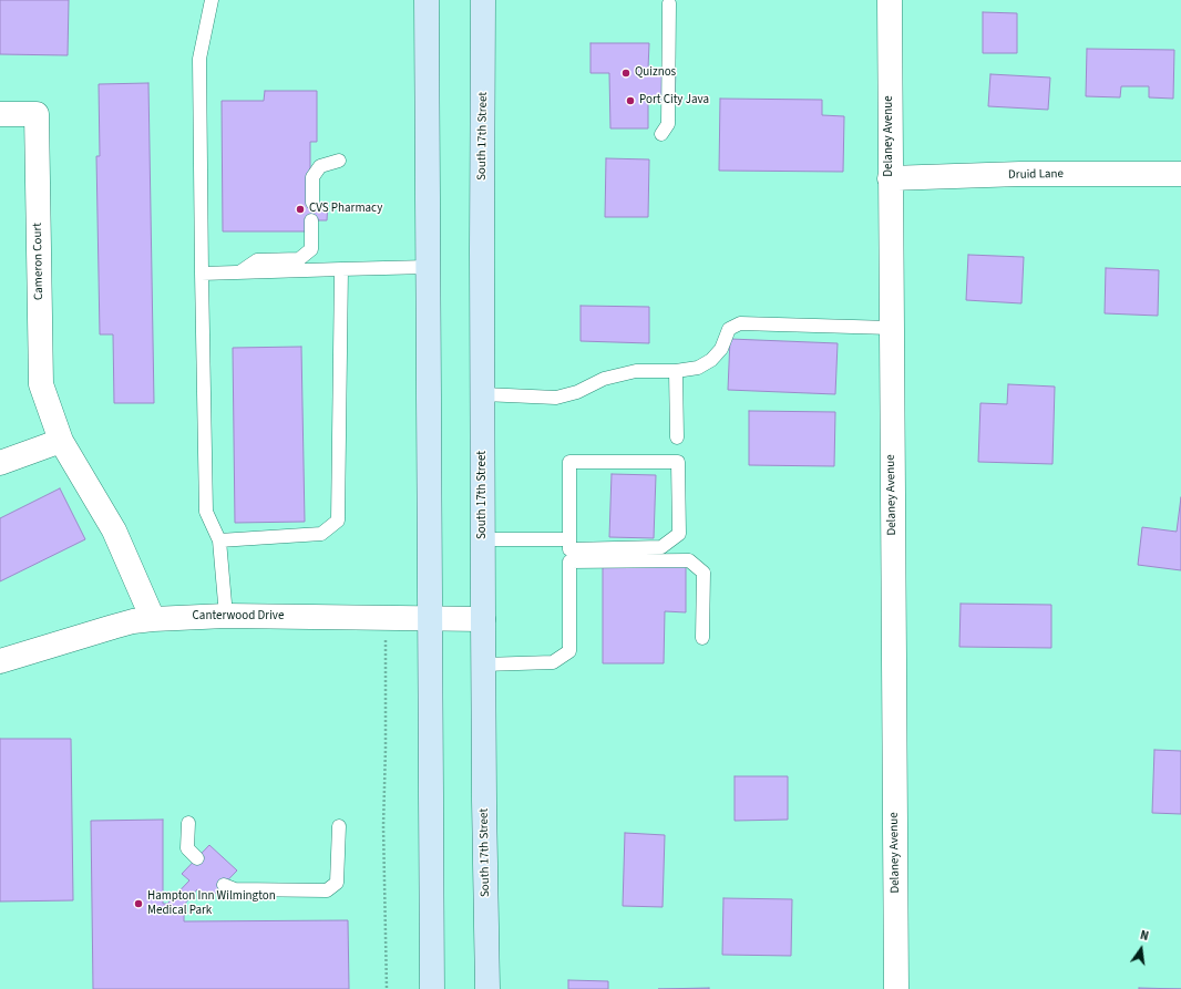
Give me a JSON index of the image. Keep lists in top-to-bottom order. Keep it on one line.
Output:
{"streets":{"main road":["South 17th Street"],"street":["Delaney Avenue","Druid Lane","Cameron Court","Canterwood Drive"]},"crossings":[["South 17th Street","Canterwood Drive"],["Delaney Avenue","Druid Lane"],["Cameron Court","Canterwood Drive"]],"places":["Quiznos","Port City Java","CVS Pharmacy","Hampton Inn Wilmington Medical Park"],"north":"top"}
